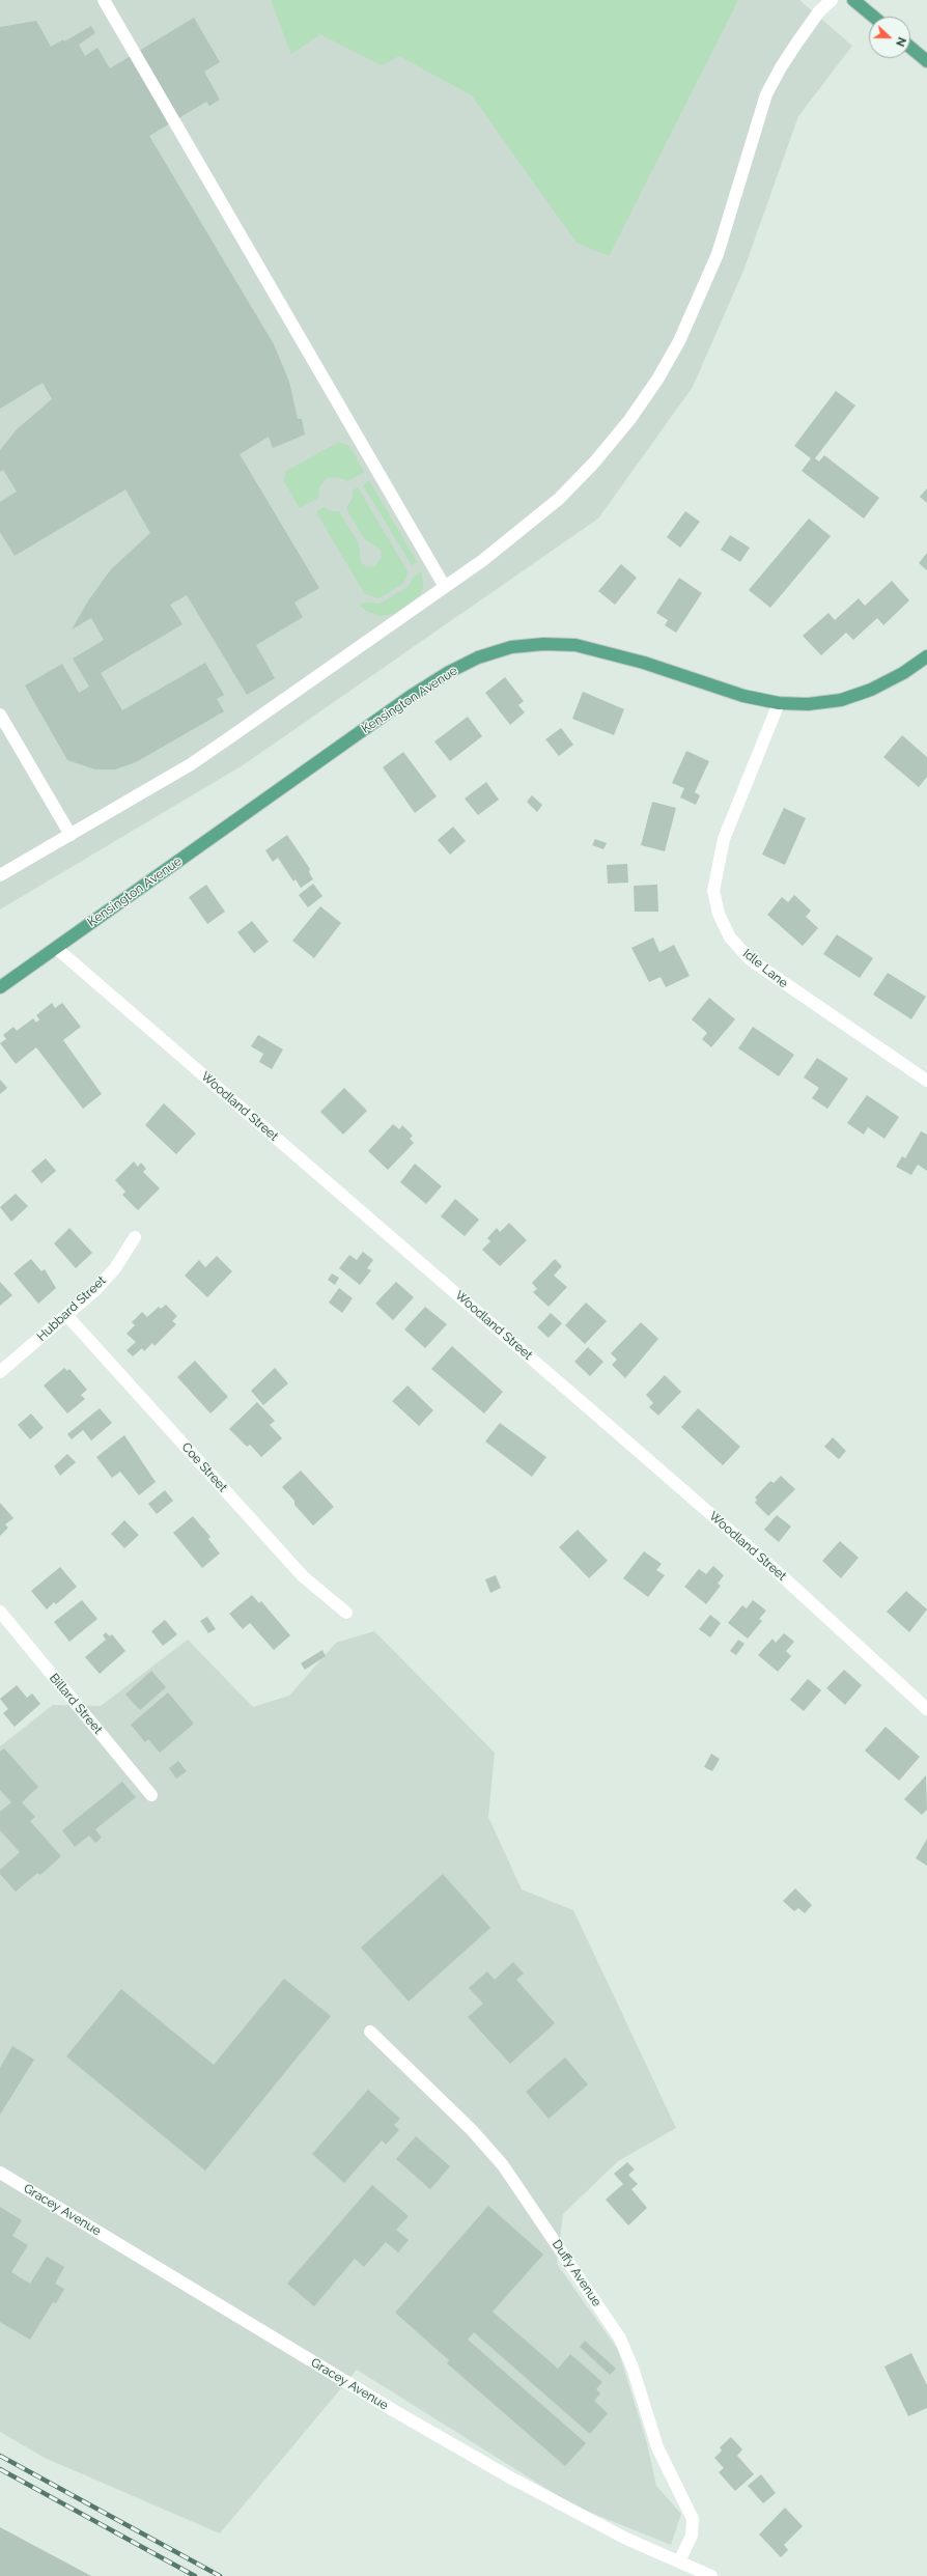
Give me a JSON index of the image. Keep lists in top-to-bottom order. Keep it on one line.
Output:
{"streets":{"main road":["Kensington Avenue"],"street":["Idle Lane","Woodland Street","Hubbard Street","Coe Street","Billard Street","Gracey Avenue","Duffy Avenue"]},"crossings":[["Kensington Avenue","Idle Lane"],["Kensington Avenue","Woodland Street"],["Hubbard Street","Coe Street"],["Gracey Avenue","Duffy Avenue"]],"north":"right"}
